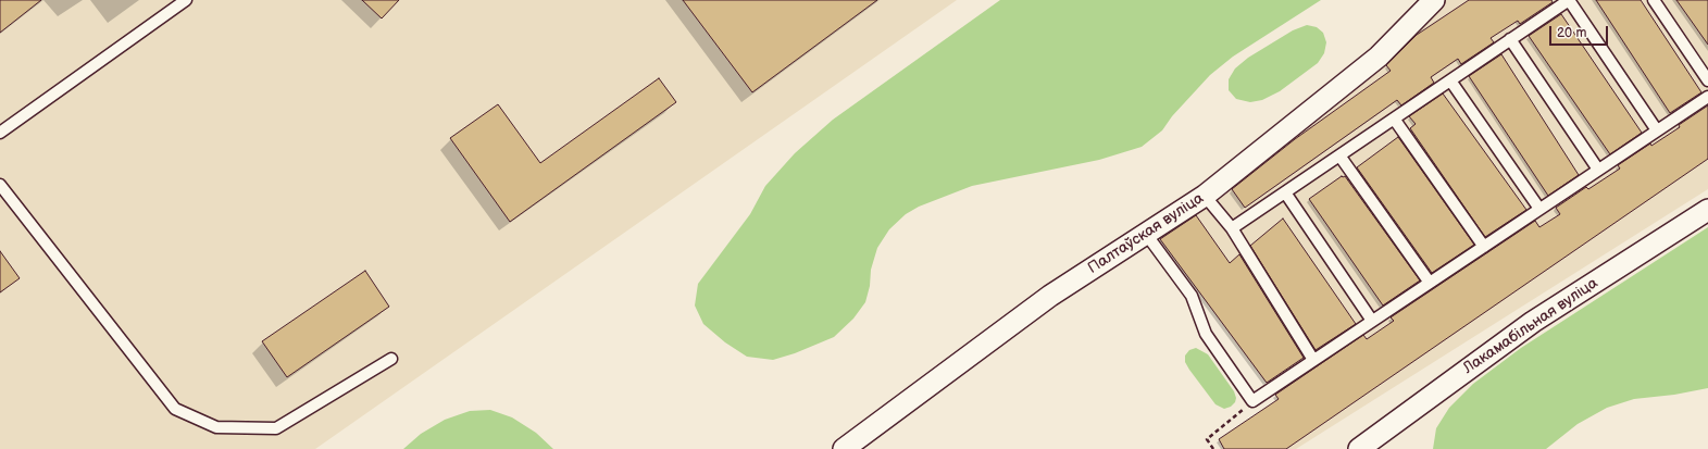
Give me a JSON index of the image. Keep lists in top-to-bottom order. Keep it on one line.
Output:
{"streets":{"street":["Палтаўская вуліца","Лакамабільная вуліца"]},"scale_bar":"20 m"}
